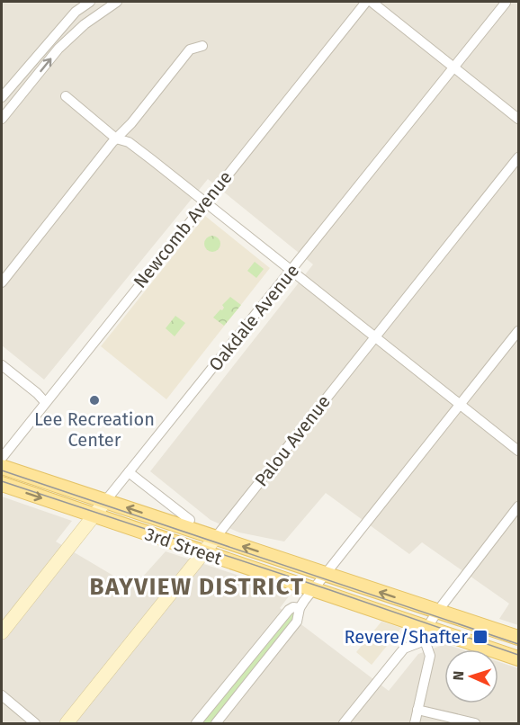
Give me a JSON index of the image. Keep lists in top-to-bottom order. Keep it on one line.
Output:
{"streets":{"main road":["3rd Street"],"street":["Newcomb Avenue","Oakdale Avenue","Palou Avenue"]},"crossings":[["Oakdale Avenue","3rd Street"],["Palou Avenue","3rd Street"]],"districts":["BAYVIEW DISTRICT"],"places":{"other":["Lee Recreation Center"],"transit":["Revere/Shafter"]},"north":"left"}
